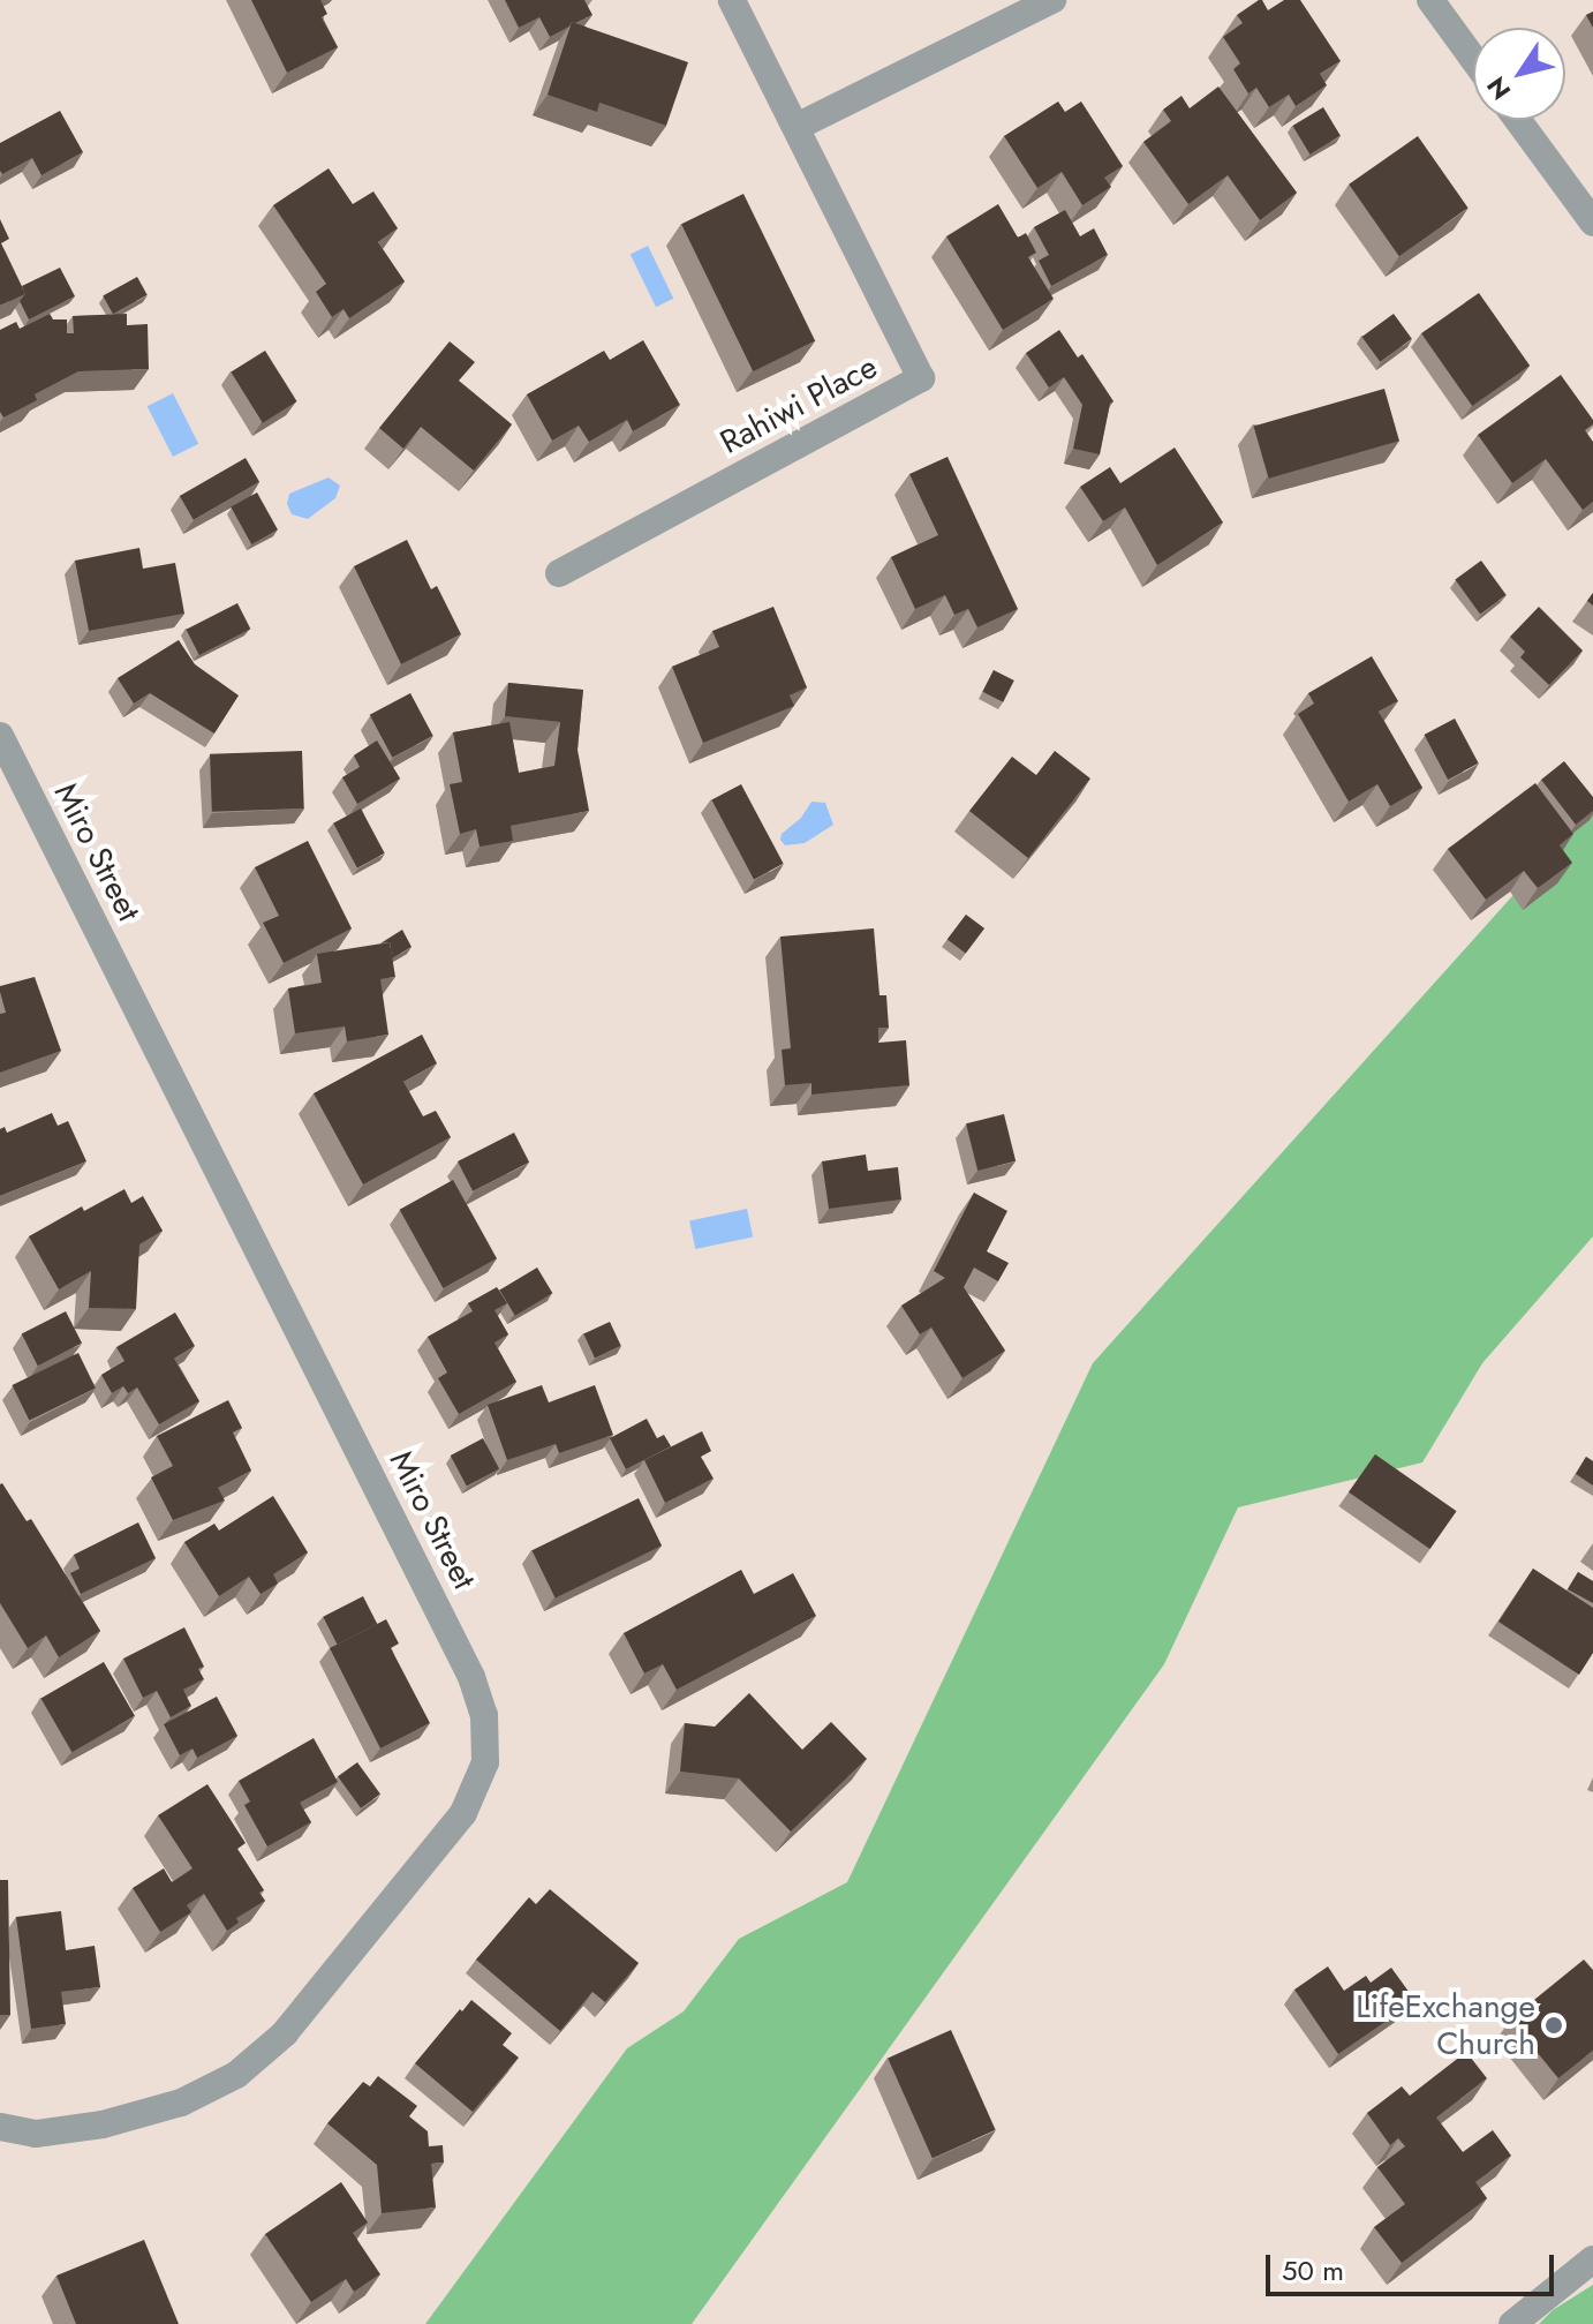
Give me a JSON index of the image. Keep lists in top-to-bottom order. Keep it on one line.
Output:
{"streets":{"street":["Rahiwi Place","Miro Street"]},"places":["LifeExchange Church"],"scale_bar":"50 m","north":"bottom left"}
